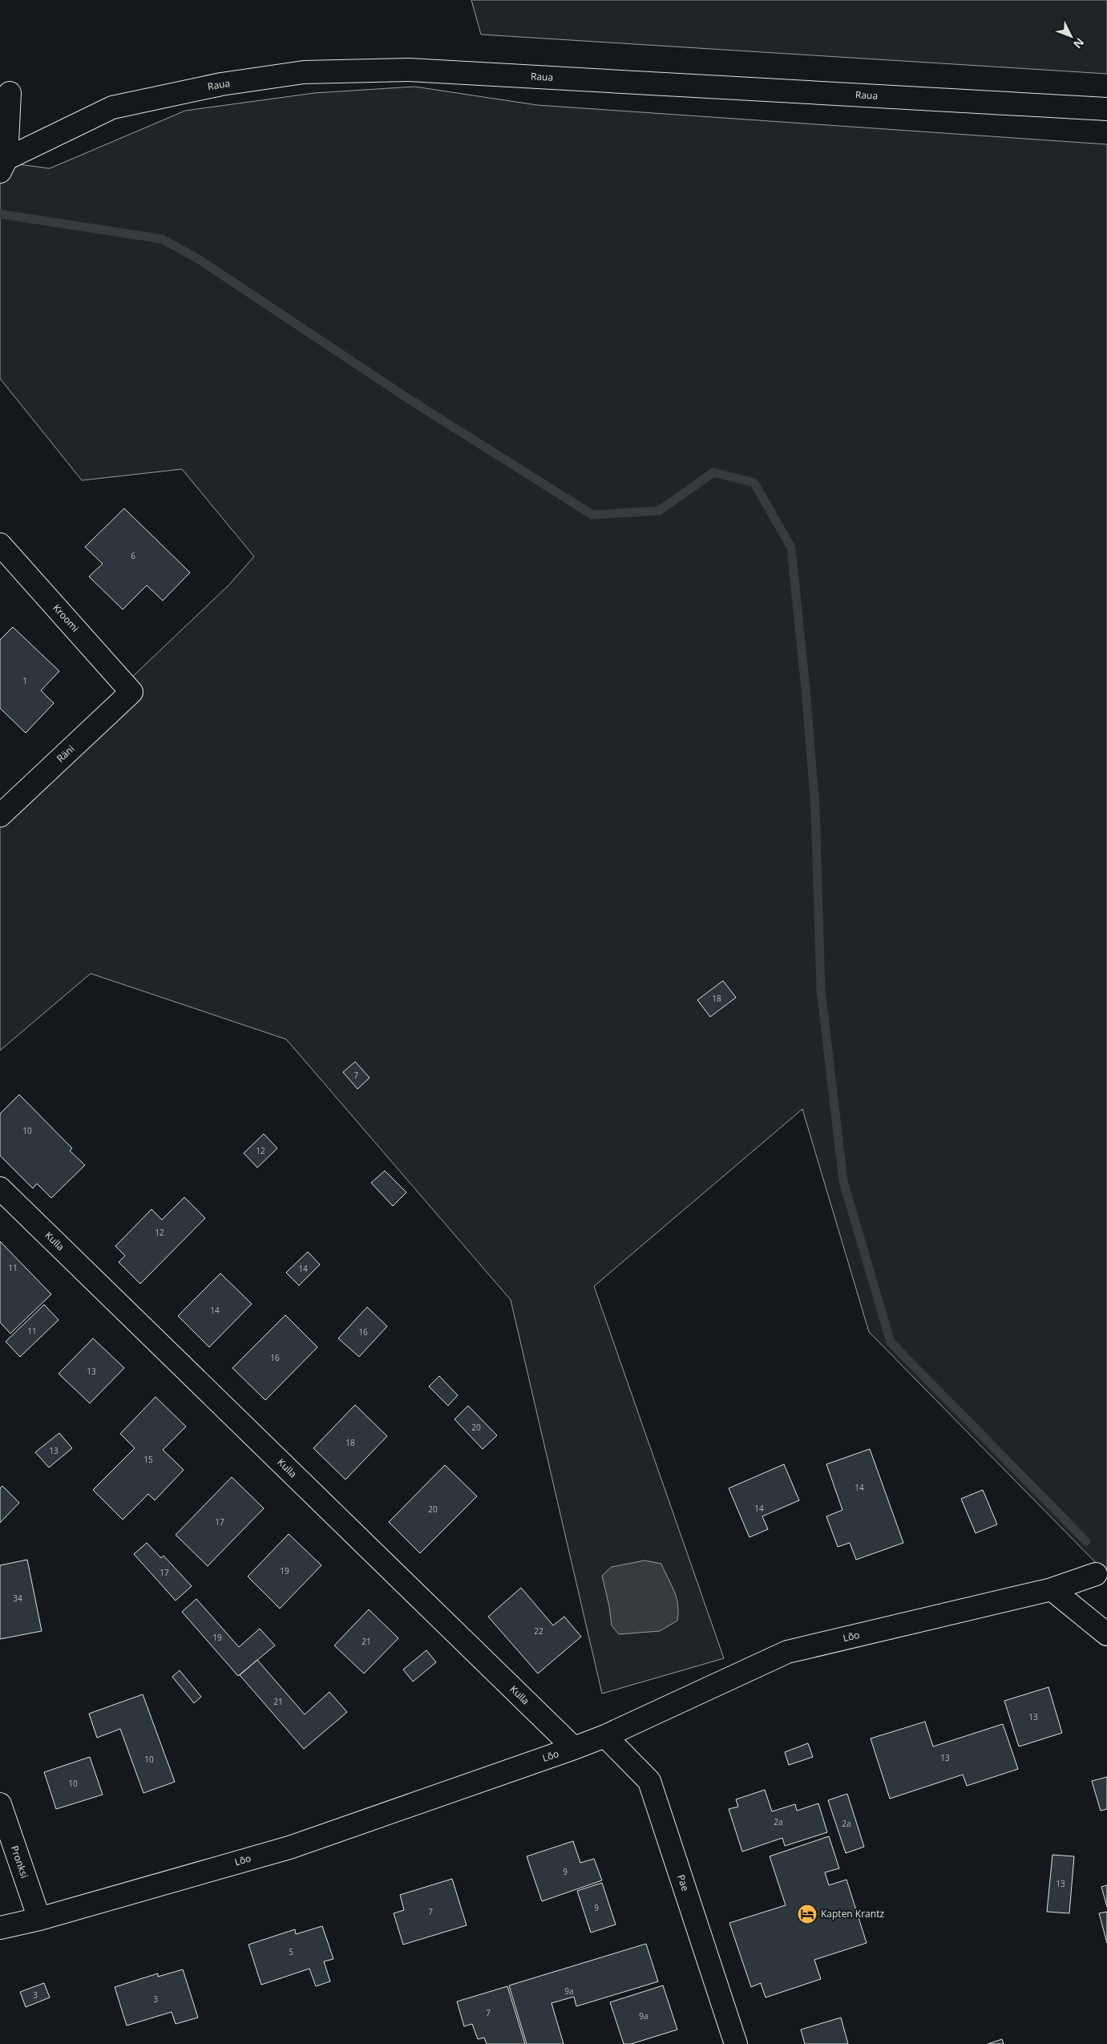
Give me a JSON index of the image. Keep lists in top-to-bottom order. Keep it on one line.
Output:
{"streets":{"street":["Raua","Kroomi","Räni","Kulla","Lõo","Pronksi","Pae"]},"crossings":[["Kroomi","Räni"],["Kulla","Lõo"],["Lõo","Pronksi"],["Lõo","Pae"]],"places":{"hotel":["Kapten Krantz"]},"house_numbers":["6","1","18","7","10","12","12","11","14","14","11","16","16","13","20","18","13","15","14","14","20","17","19","17","34","22","19","21","21","13","13","10","10","2a","2a","9","13","9","7","5","9a","3","3","7","9a"],"north":"bottom right"}
